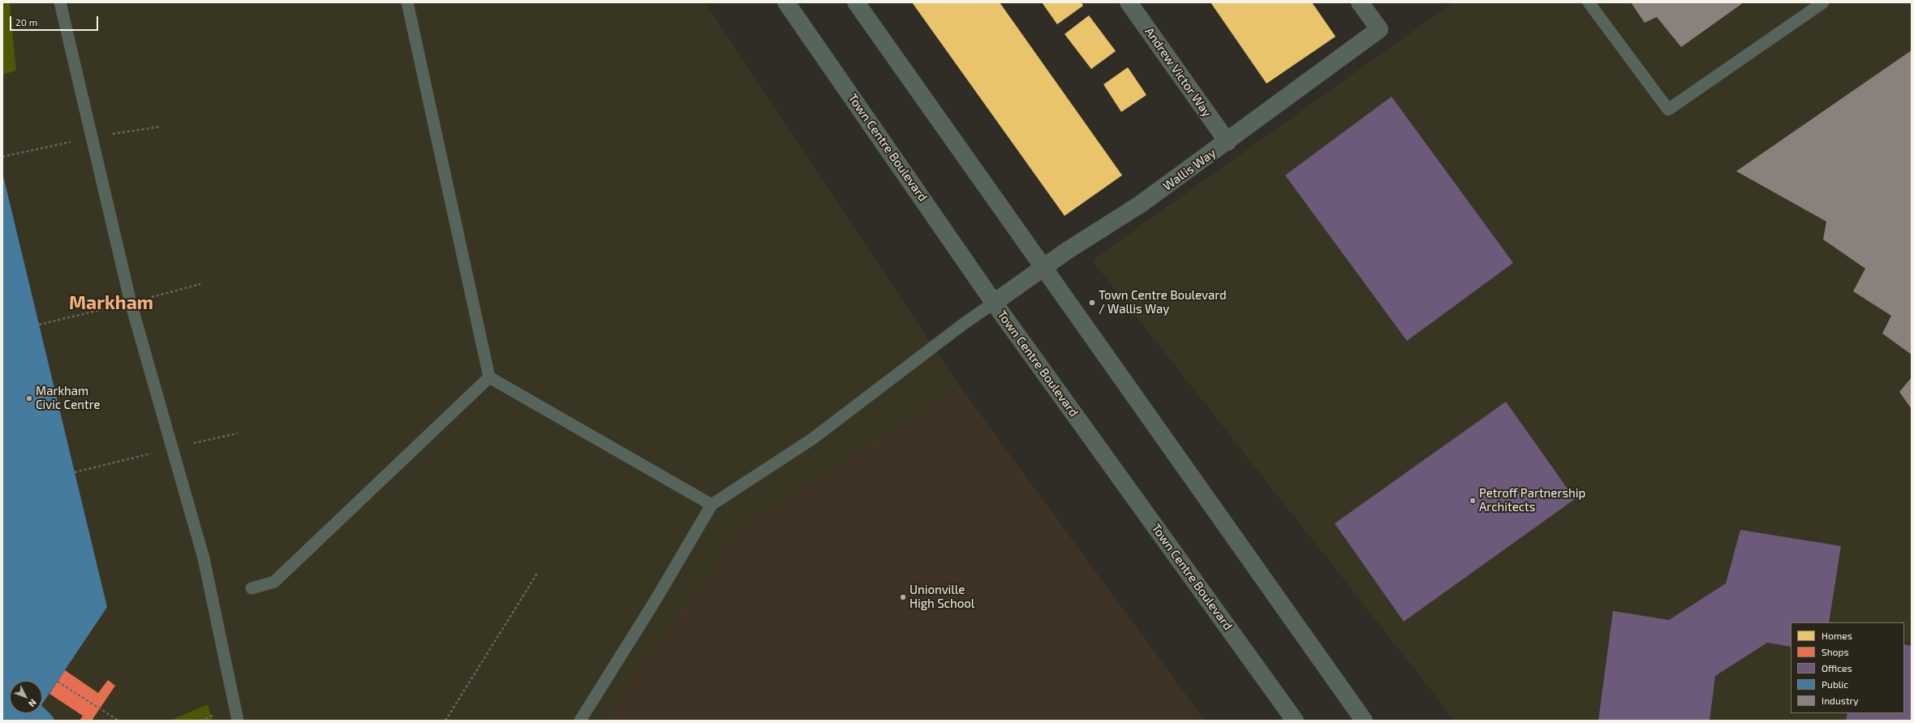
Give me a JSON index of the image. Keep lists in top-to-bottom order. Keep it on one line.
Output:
{"streets":{"main road":["Town Centre Boulevard"],"street":["Andrew Victor Way","Wallis Way"]},"crossings":[["Andrew Victor Way","Wallis Way"],["Town Centre Boulevard","Wallis Way"]],"districts":["Markham"],"places":["Town Centre Boulevard / Wallis Way","Markham Civic Centre","Petroff Partnership Architects","Unionville High School"],"legend":["Homes","Shops","Offices","Public","Industry"],"scale_bar":"20 m","north":"bottom right"}
